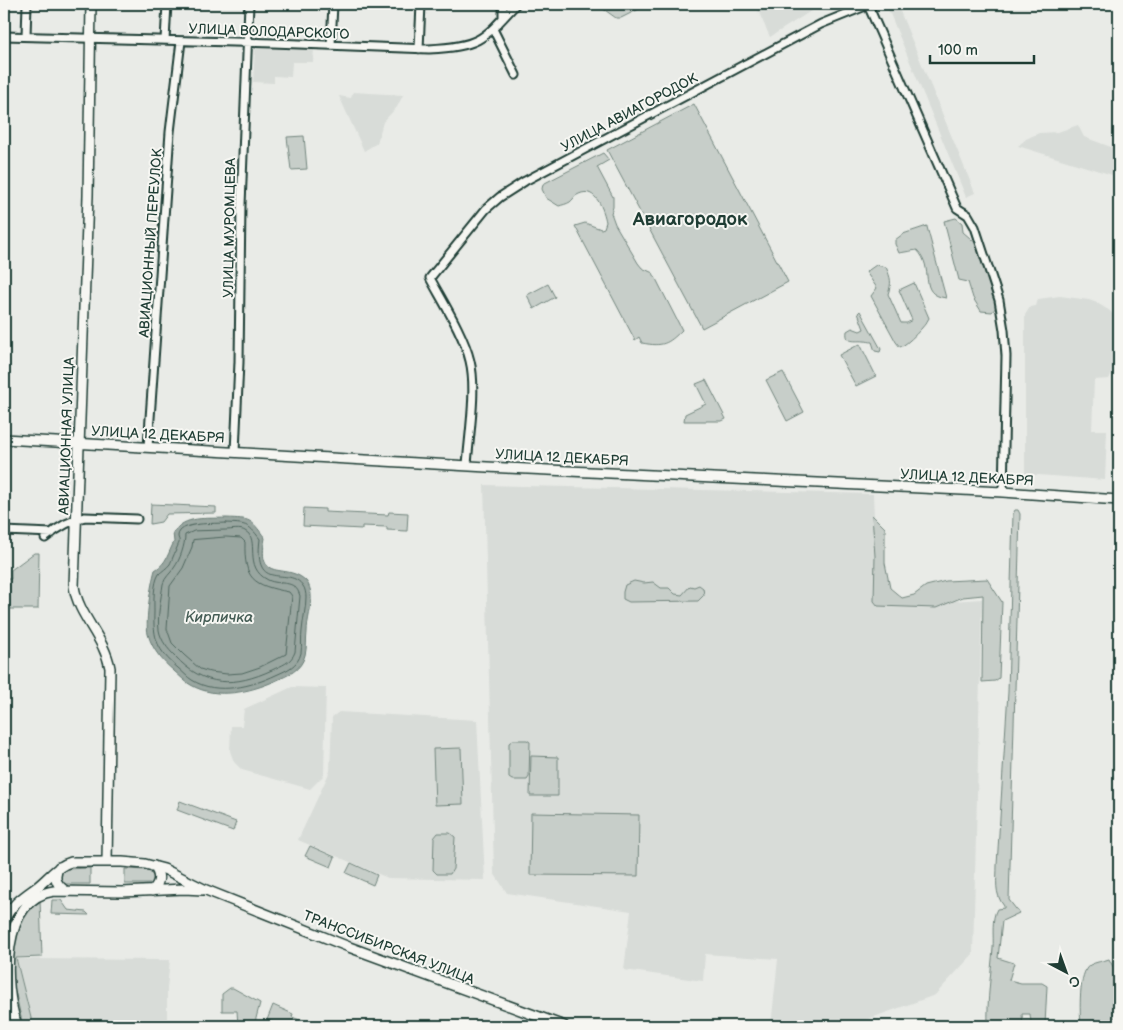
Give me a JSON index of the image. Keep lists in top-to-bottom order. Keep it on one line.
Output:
{"streets":{"main road":["УЛИЦА 12 ДЕКАБРЯ","АВИАЦИОННАЯ УЛИЦА","ТРАНССИБИРСКАЯ УЛИЦА"],"street":["УЛИЦА ВОЛОДАРСКОГО","УЛИЦА АВИАГОРОДОК","УЛИЦА МУРОМЦЕВА","АВИАЦИОННЫЙ ПЕРЕУЛОК"]},"crossings":[["УЛИЦА ВОЛОДАРСКОГО","УЛИЦА МУРОМЦЕВА"],["УЛИЦА ВОЛОДАРСКОГО","АВИАЦИОННЫЙ ПЕРЕУЛОК"],["УЛИЦА ВОЛОДАРСКОГО","АВИАЦИОННАЯ УЛИЦА"],["УЛИЦА АВИАГОРОДОК","УЛИЦА 12 ДЕКАБРЯ"],["УЛИЦА МУРОМЦЕВА","УЛИЦА 12 ДЕКАБРЯ"],["АВИАЦИОННЫЙ ПЕРЕУЛОК","УЛИЦА 12 ДЕКАБРЯ"],["УЛИЦА 12 ДЕКАБРЯ","АВИАЦИОННАЯ УЛИЦА"]],"districts":["Авиагородок"],"water":["Кирпичка"],"scale_bar":"100 m","north":"bottom right"}
